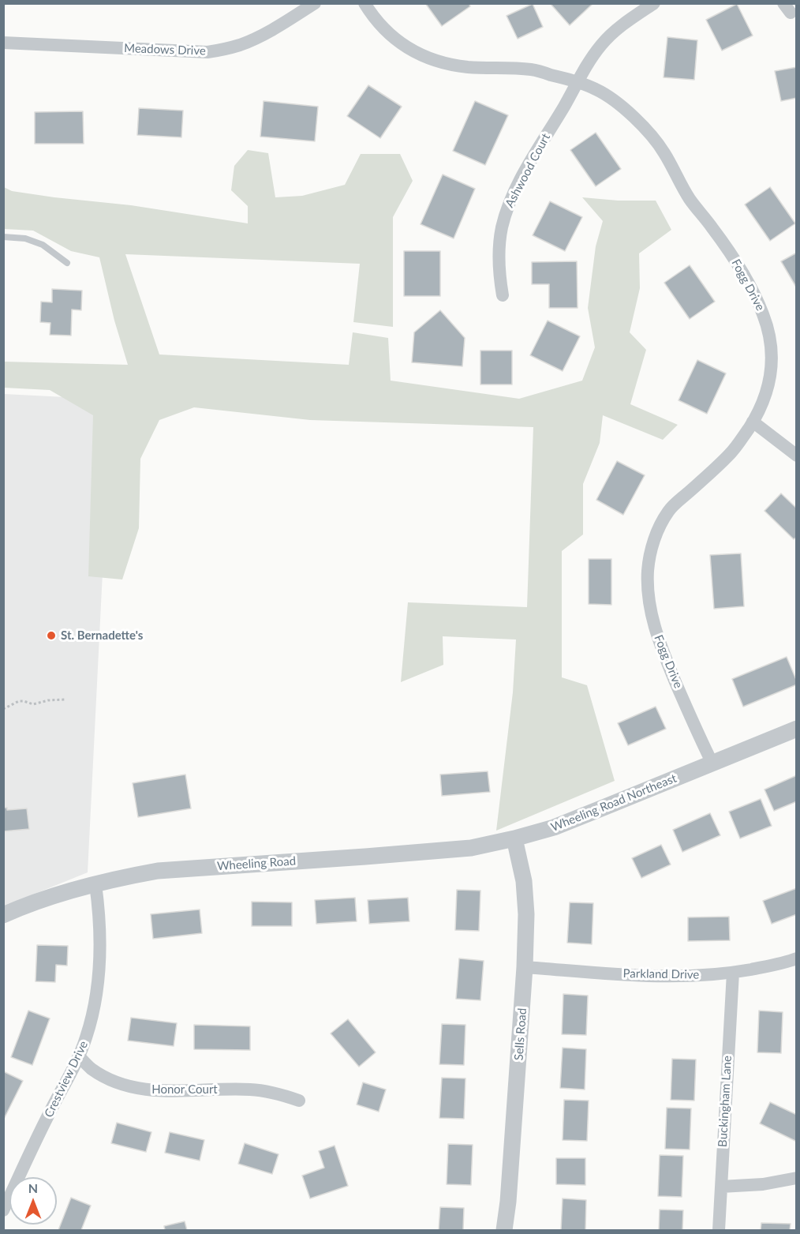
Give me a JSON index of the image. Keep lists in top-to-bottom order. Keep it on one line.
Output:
{"streets":{"street":["Meadows Drive","Ashwood Court","Fogg Drive","Wheeling Road Northeast","Wheeling Road","Parkland Drive","Sells Road","Crestview Drive","Honor Court","Buckingham Lane"]},"crossings":[["Ashwood Court","Fogg Drive"],["Fogg Drive","Wheeling Road Northeast"],["Wheeling Road Northeast","Wheeling Road"],["Wheeling Road Northeast","Sells Road"],["Wheeling Road","Sells Road"],["Wheeling Road","Crestview Drive"],["Parkland Drive","Sells Road"],["Parkland Drive","Buckingham Lane"],["Crestview Drive","Honor Court"]],"places":["St. Bernadette's"],"north":"top"}
